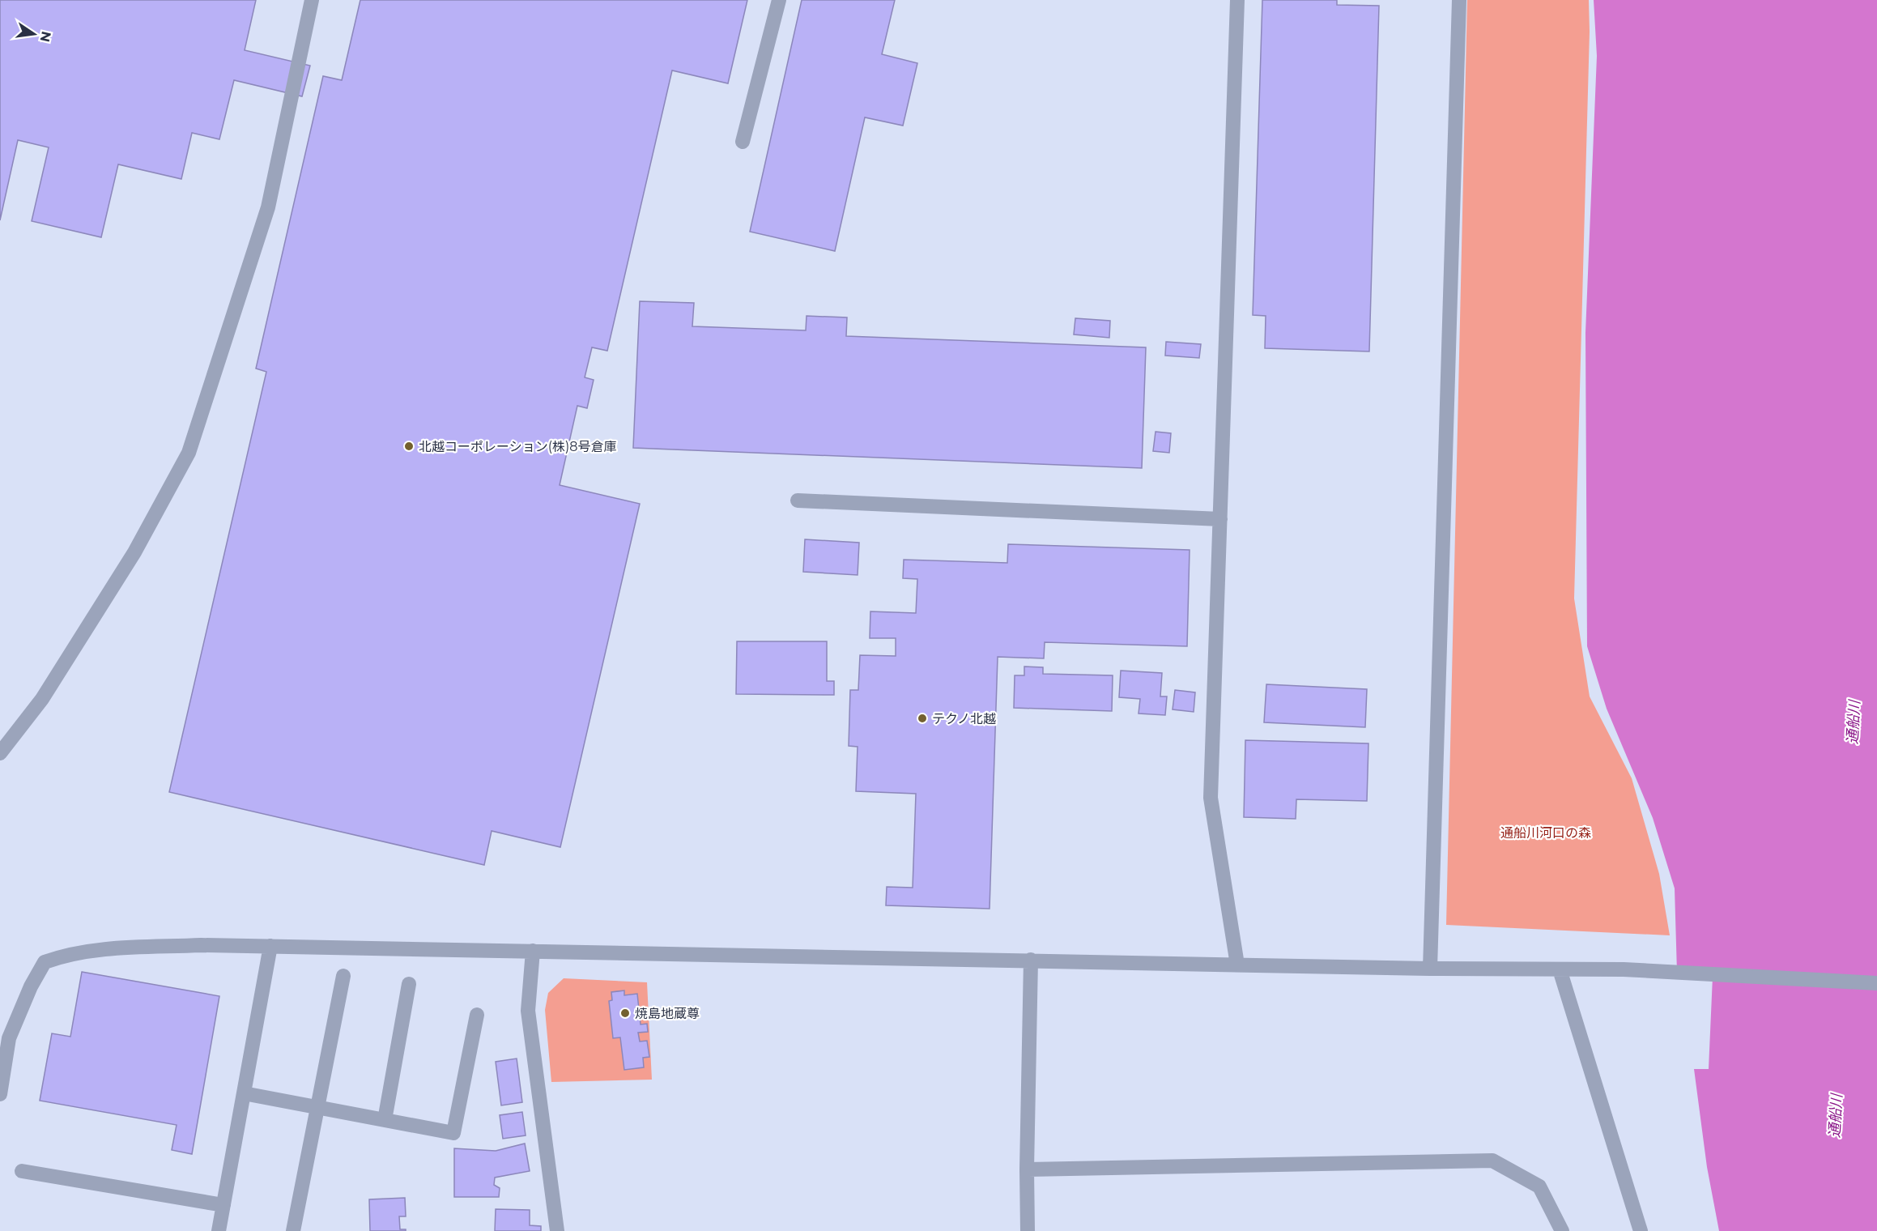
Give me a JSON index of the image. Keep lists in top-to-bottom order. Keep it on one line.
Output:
{"water":["通船川"],"parks":["通船川河口の森"],"places":["北越コーポレーション(株)8号倉庫","テクノ北越","焼島地蔵尊"],"north":"right"}
